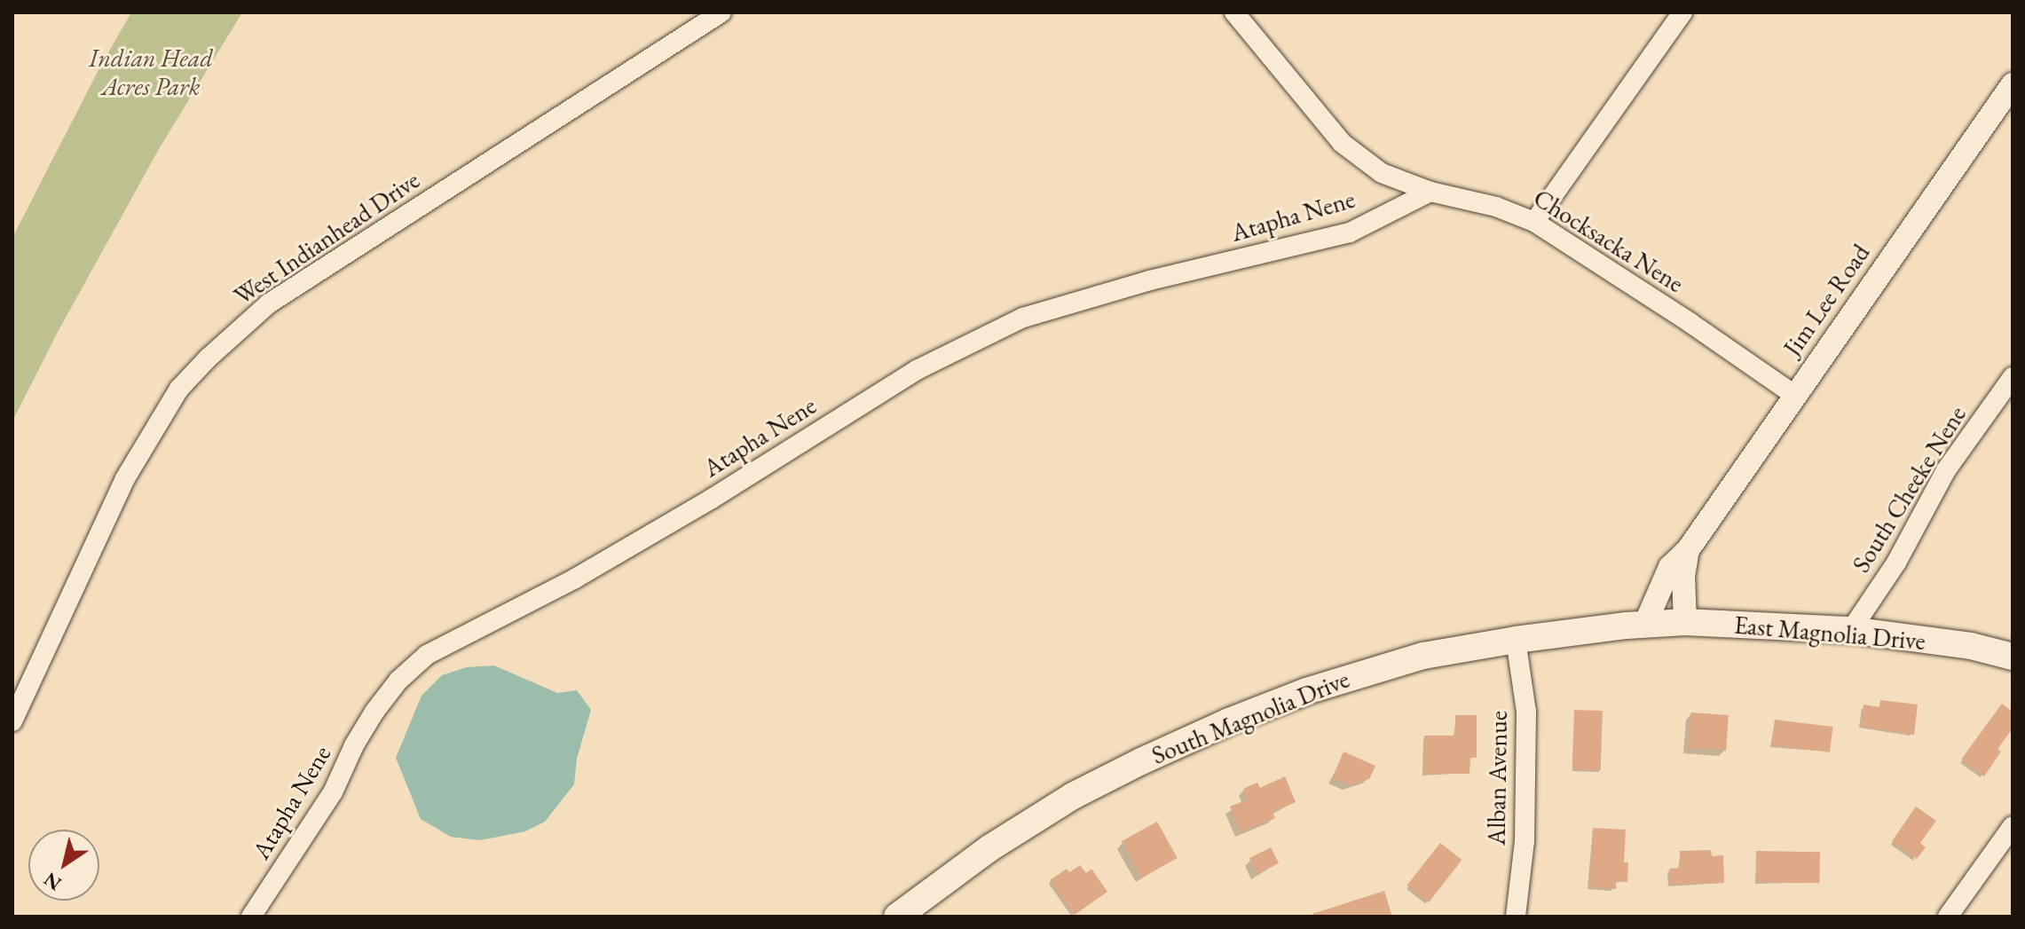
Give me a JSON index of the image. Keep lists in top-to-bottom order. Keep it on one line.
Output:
{"streets":{"main road":["East Magnolia Drive","South Magnolia Drive"],"street":["Atapha Nene","West Indianhead Drive","Chocksacka Nene","Jim Lee Road","South Cheeke Nene","Alban Avenue"]},"crossings":[["Atapha Nene","Chocksacka Nene"],["Chocksacka Nene","Jim Lee Road"],["Jim Lee Road","East Magnolia Drive"],["Jim Lee Road","South Magnolia Drive"],["South Cheeke Nene","East Magnolia Drive"],["East Magnolia Drive","South Magnolia Drive"],["South Magnolia Drive","Alban Avenue"]],"parks":["Indian Head Acres Park"],"north":"bottom left"}
